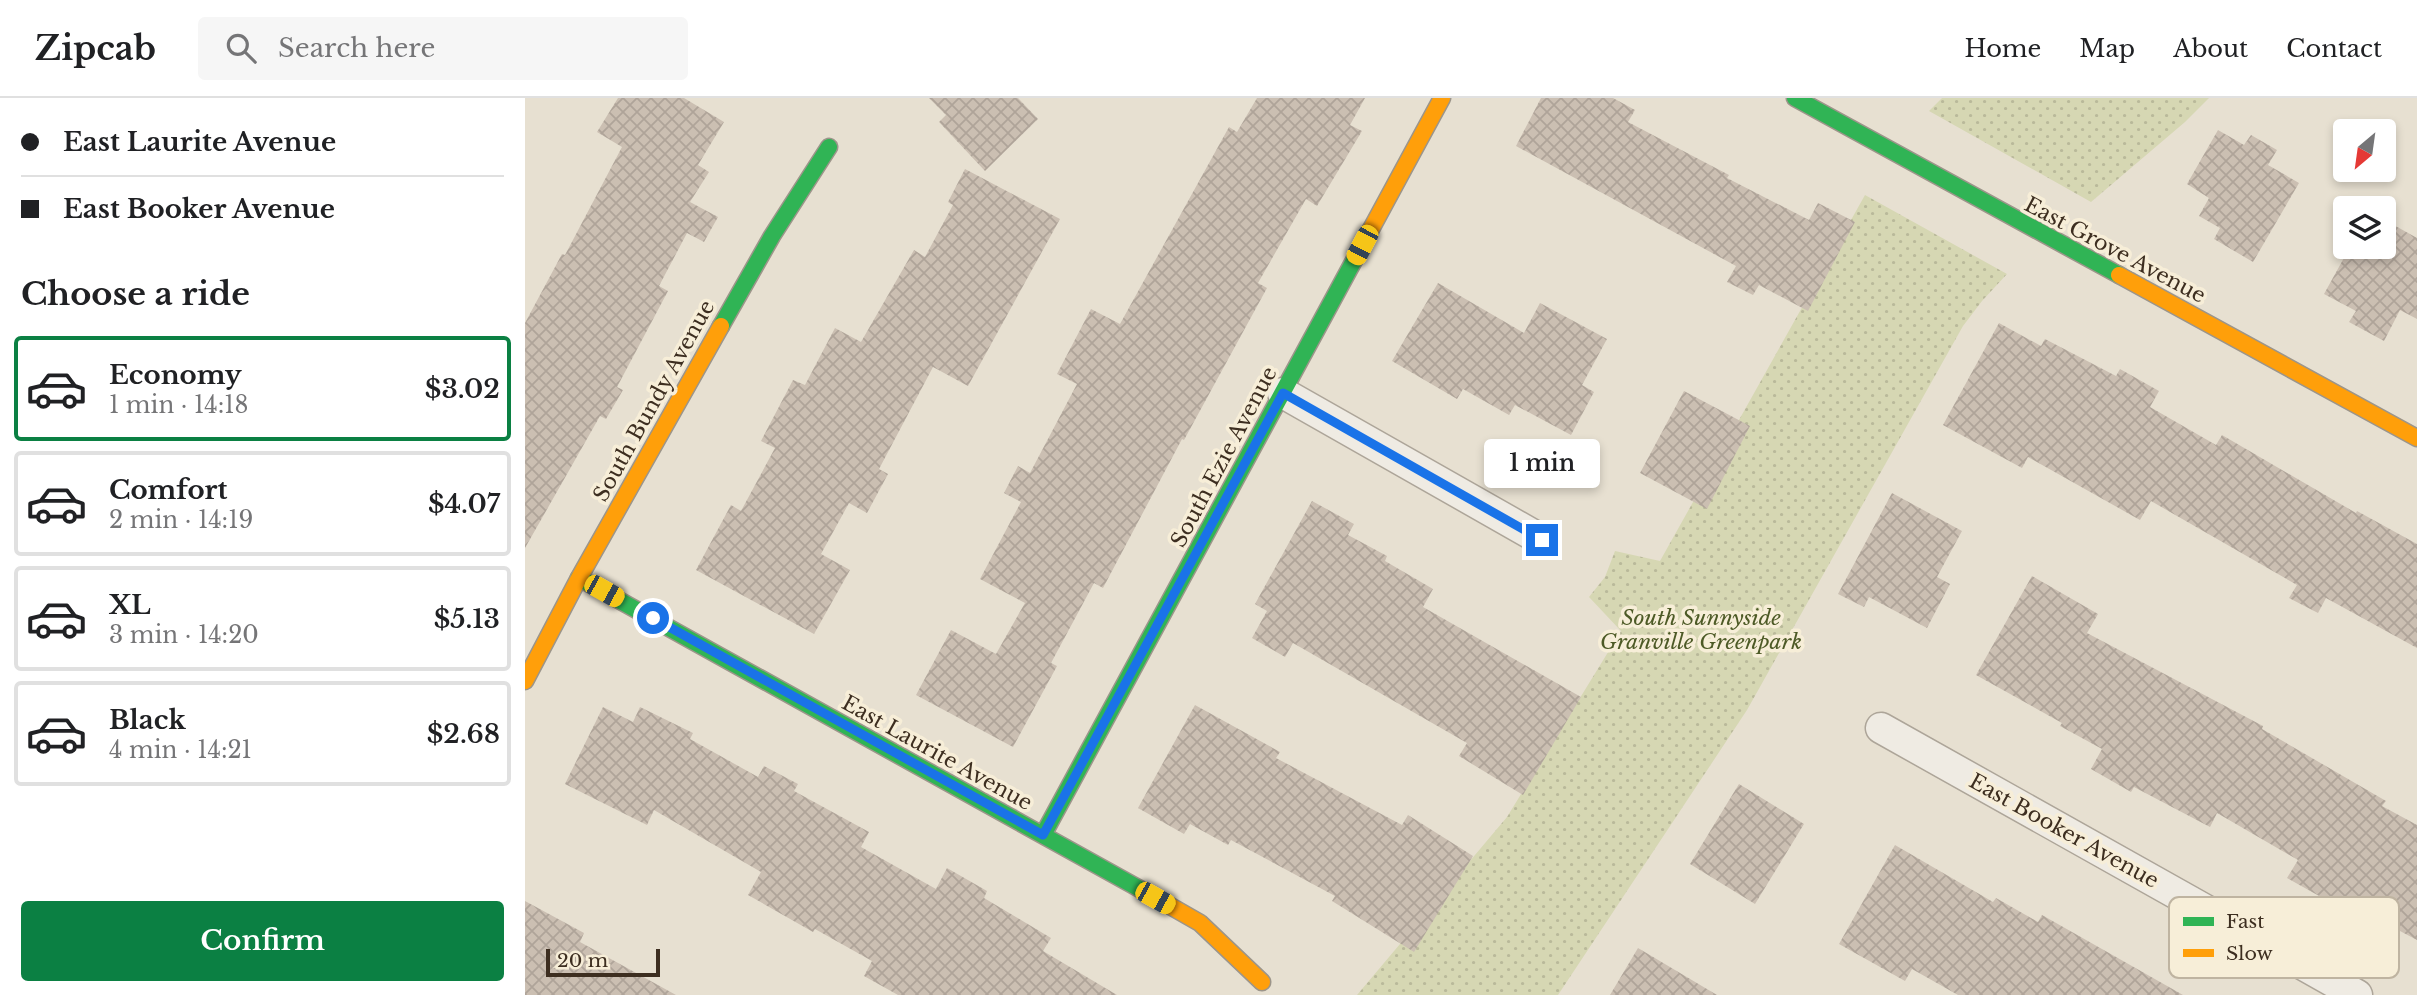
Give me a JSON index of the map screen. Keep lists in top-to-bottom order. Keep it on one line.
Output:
{"streets":{"street":["East Grove Avenue","South Bundy Avenue","South Ezie Avenue","East Laurite Avenue","East Booker Avenue"]},"crossings":[["South Bundy Avenue","East Laurite Avenue"],["South Ezie Avenue","East Laurite Avenue"]],"parks":["South Sunnyside Granville Greenpark"],"legend":["Fast","Slow"],"scale_bar":"20 m","north":"bottom left","page":{"header":"Zipcab","search":"Search here","nav":["Home","Map","About","Contact"],"banner":["East Laurite Avenue","East Booker Avenue"],"heading":"Choose a ride","list":[{"name":"Economy","note":"1 min · 14:18","value":"$3.02"},{"name":"Comfort","note":"2 min · 14:19","value":"$4.07"},{"name":"XL","note":"3 min · 14:20","value":"$5.13"},{"name":"Black","note":"4 min · 14:21","value":"$2.68"}],"bubble":"1 min","buttons":"Confirm","scale":"20 m"}}
